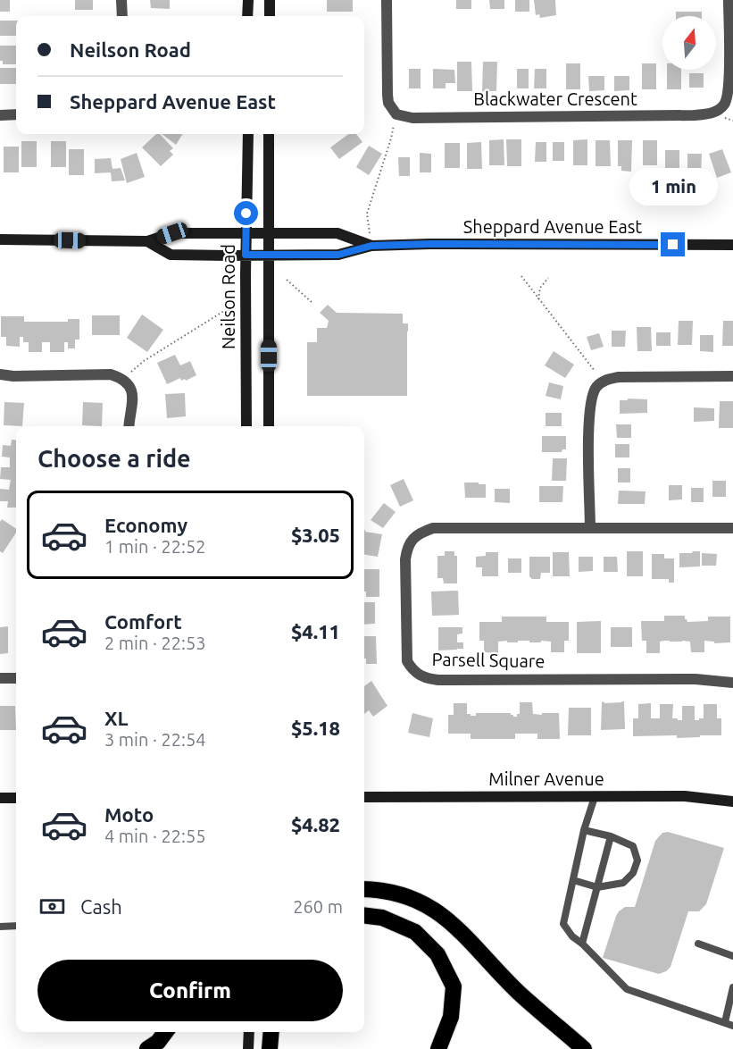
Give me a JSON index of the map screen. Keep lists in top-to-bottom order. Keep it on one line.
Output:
{"streets":{"main road":["Sheppard Avenue East","Neilson Road","Milner Avenue"],"street":["Blackwater Crescent","Parsell Square"]},"crossings":[["Sheppard Avenue East","Neilson Road"]],"north":"top","page":{"banner":["Neilson Road","Sheppard Avenue East"],"bubble":"1 min","heading":"Choose a ride","list":[{"name":"Economy","note":"1 min · 22:52","value":"$3.05"},{"name":"Comfort","note":"2 min · 22:53","value":"$4.11"},{"name":"XL","note":"3 min · 22:54","value":"$5.18"},{"name":"Moto","note":"4 min · 22:55","value":"$4.82"}],"pay":["Cash","260 m"],"buttons":"Confirm"}}
